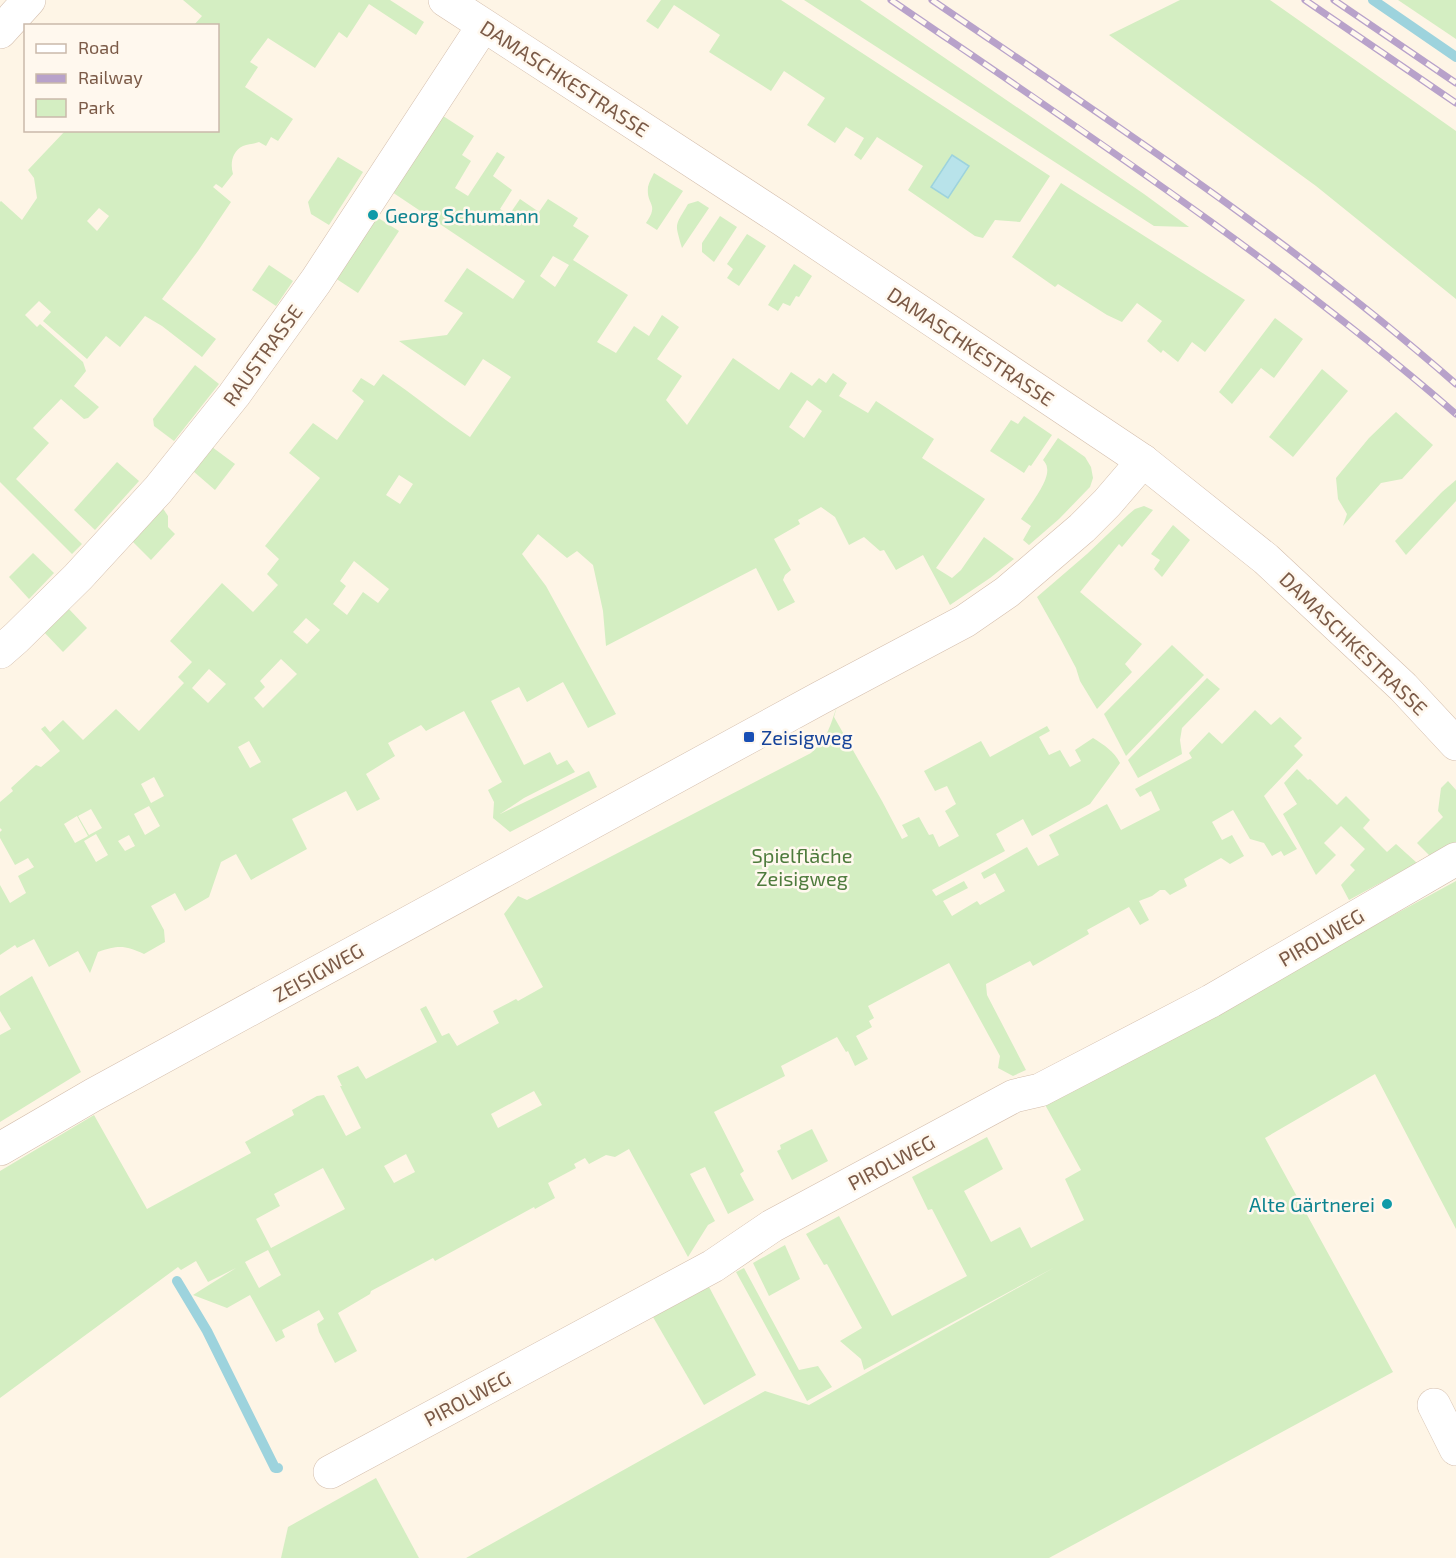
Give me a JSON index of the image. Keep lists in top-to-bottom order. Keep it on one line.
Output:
{"streets":{"street":["DAMASCHKESTRASSE","RAUSTRASSE","PIROLWEG","ZEISIGWEG"]},"crossings":[["DAMASCHKESTRASSE","RAUSTRASSE"],["DAMASCHKESTRASSE","ZEISIGWEG"]],"parks":["Spielfläche Zeisigweg"],"places":{"other":["Georg Schumann","Alte Gärtnerei"],"transit":["Zeisigweg"]},"legend":["Road","Railway","Park"]}
